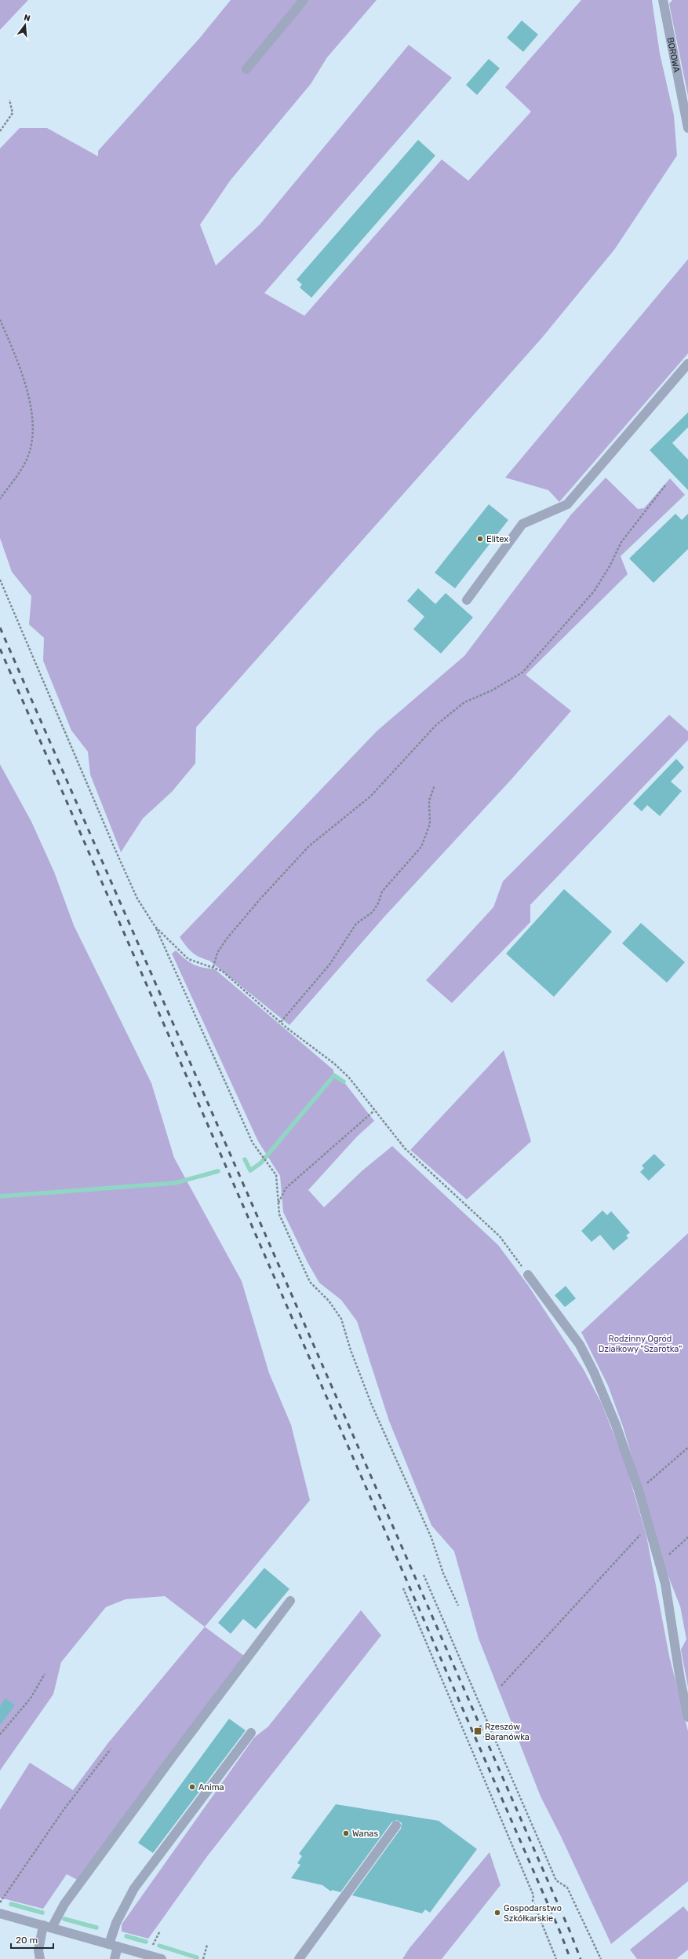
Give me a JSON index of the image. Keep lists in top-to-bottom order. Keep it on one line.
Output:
{"streets":{"street":["BOROWA"]},"parks":["Rodzinny Ogród Działkowy \"Szarotka\""],"places":{"other":["Elitex","Anima","Wanas","Gospodarstwo Szkółkarskie"],"transit":["Rzeszów Baranówka"]},"scale_bar":"20 m","north":"top"}
